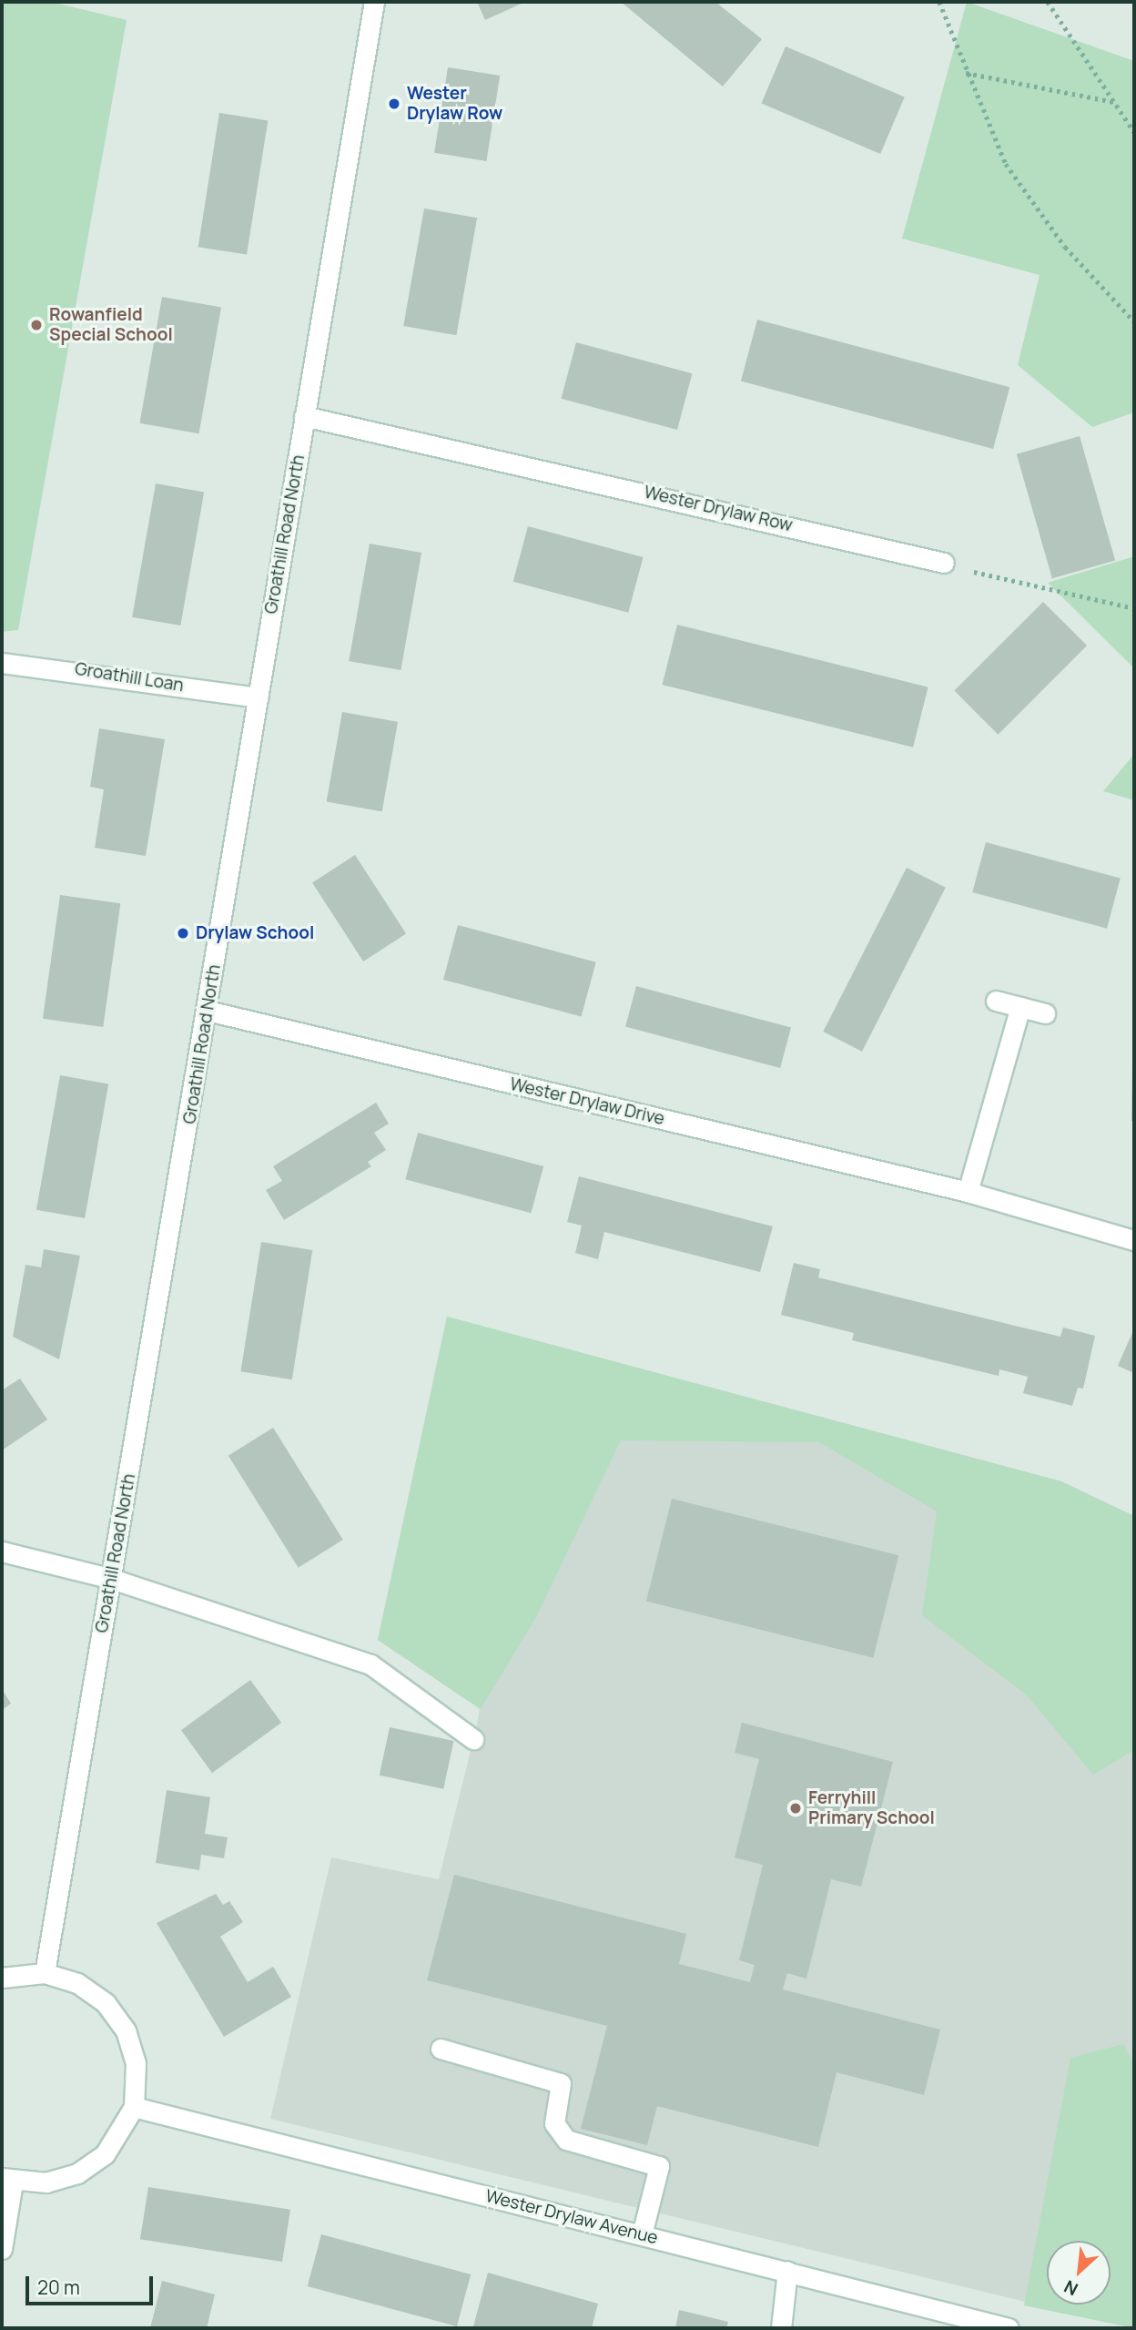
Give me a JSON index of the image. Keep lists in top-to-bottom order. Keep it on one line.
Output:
{"streets":{"street":["Wester Drylaw Row","Groathill Road North","Groathill Loan","Wester Drylaw Drive","Wester Drylaw Avenue"]},"crossings":[["Wester Drylaw Row","Groathill Road North"],["Groathill Road North","Groathill Loan"],["Groathill Road North","Wester Drylaw Drive"]],"places":["Wester Drylaw Row","Rowanfield Special School","Drylaw School","Ferryhill Primary School"],"scale_bar":"20 m","north":"bottom left"}
